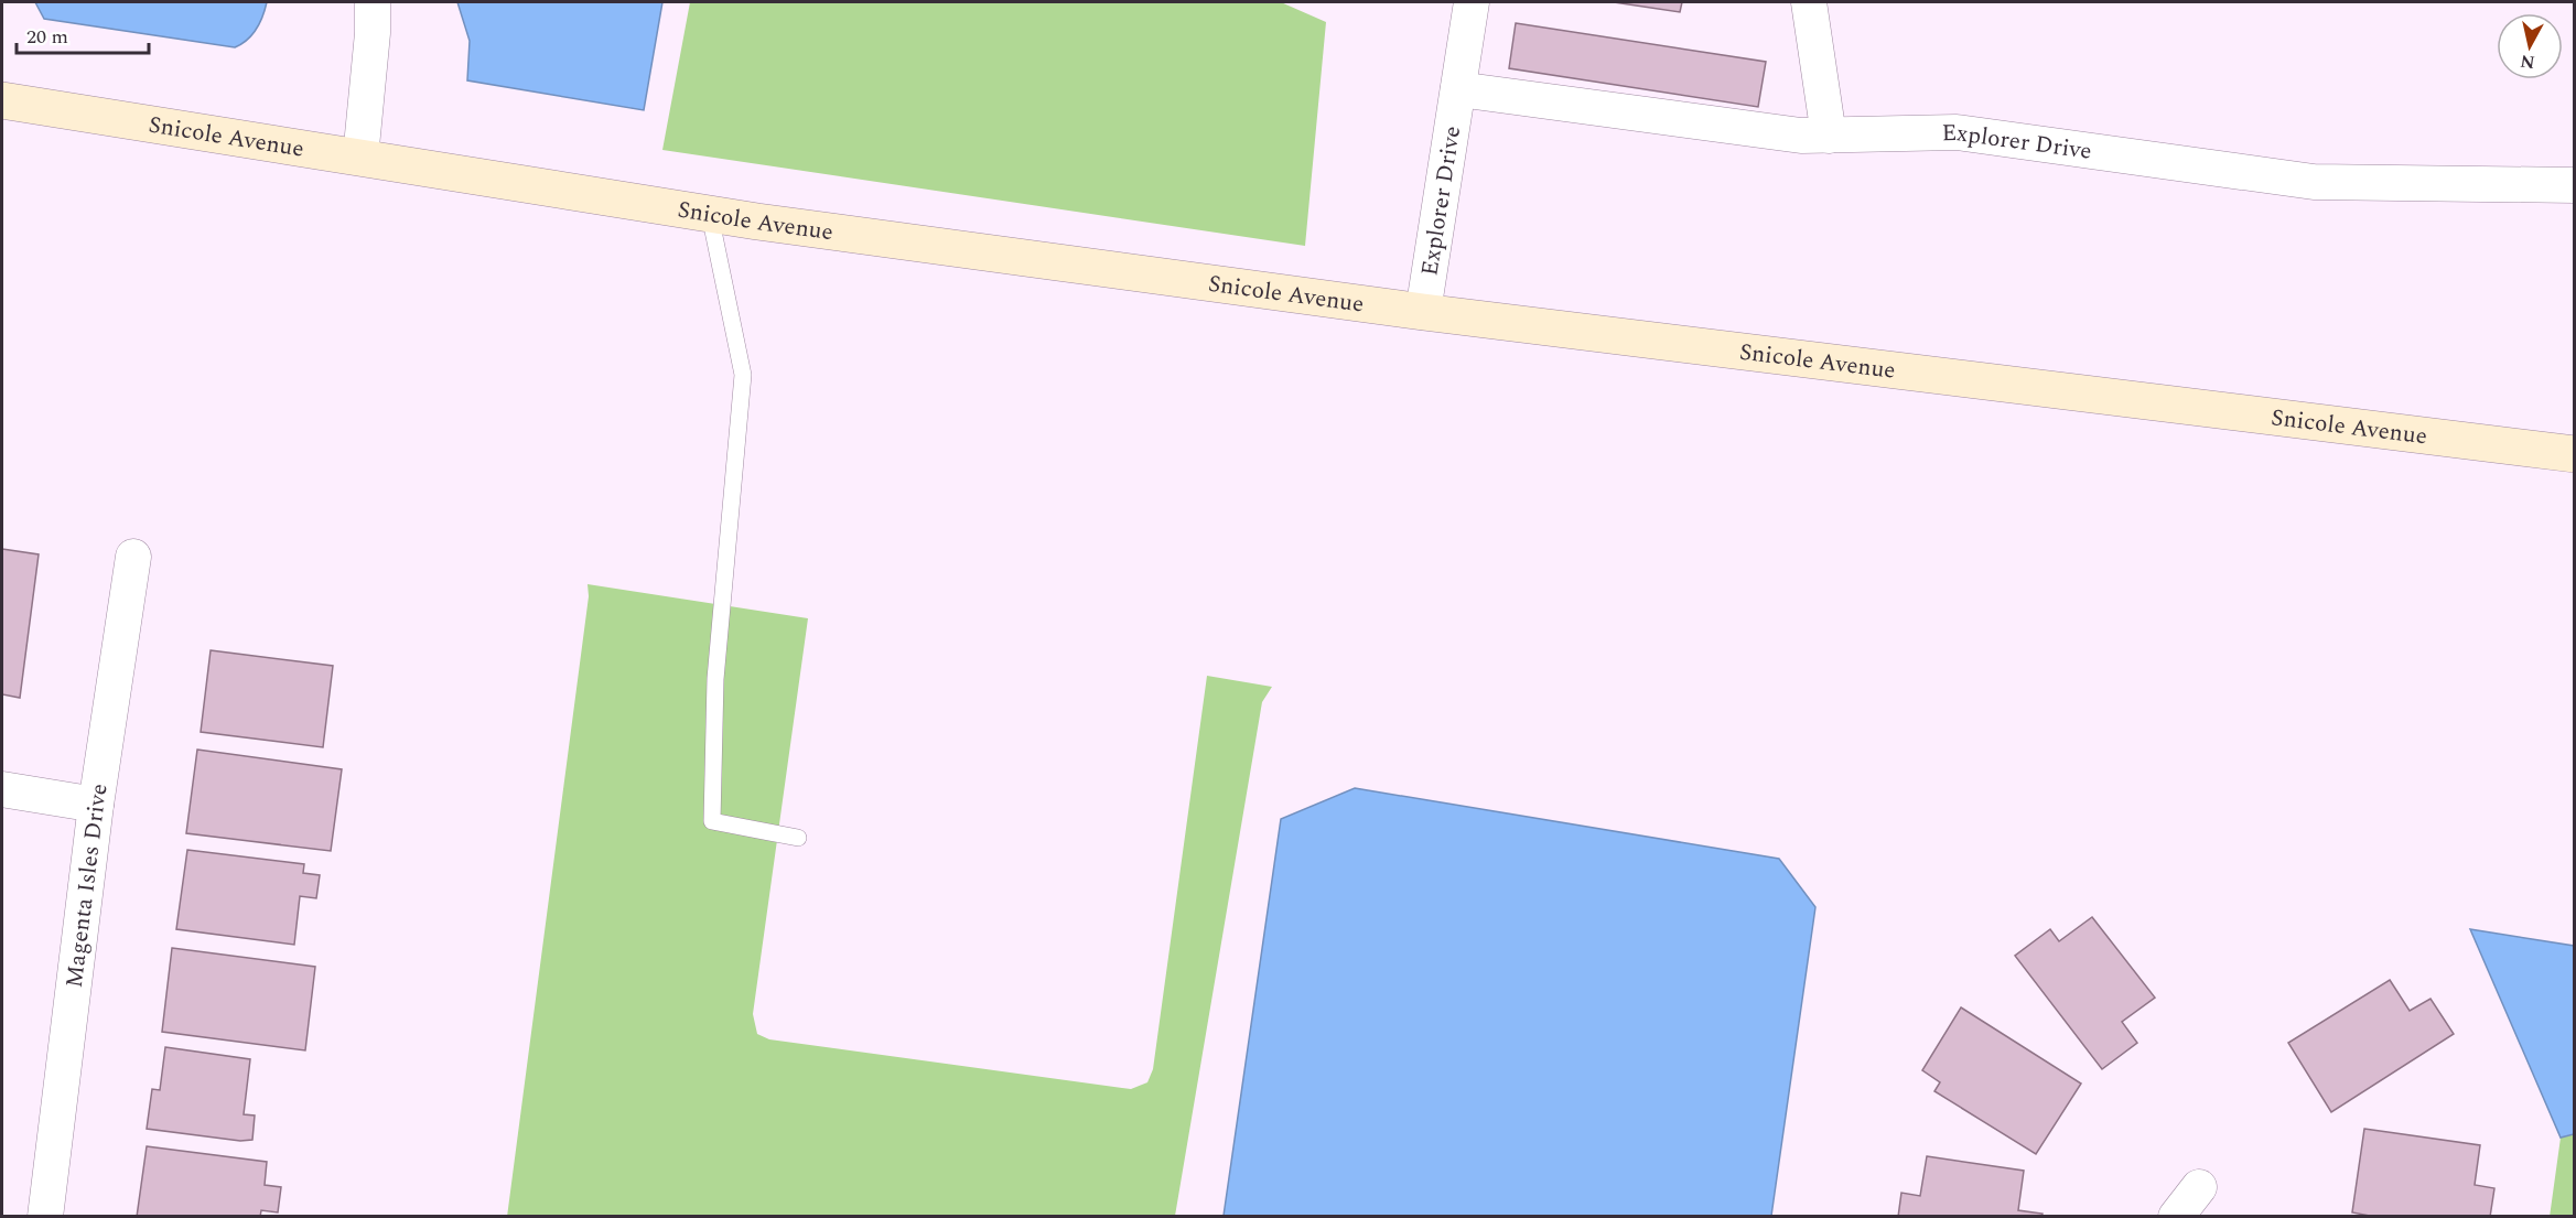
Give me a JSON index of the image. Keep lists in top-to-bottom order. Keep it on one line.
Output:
{"streets":{"street":["Snicole Avenue","Explorer Drive","Magenta Isles Drive"]},"crossings":[["Snicole Avenue","Explorer Drive"]],"scale_bar":"20 m","north":"bottom"}
